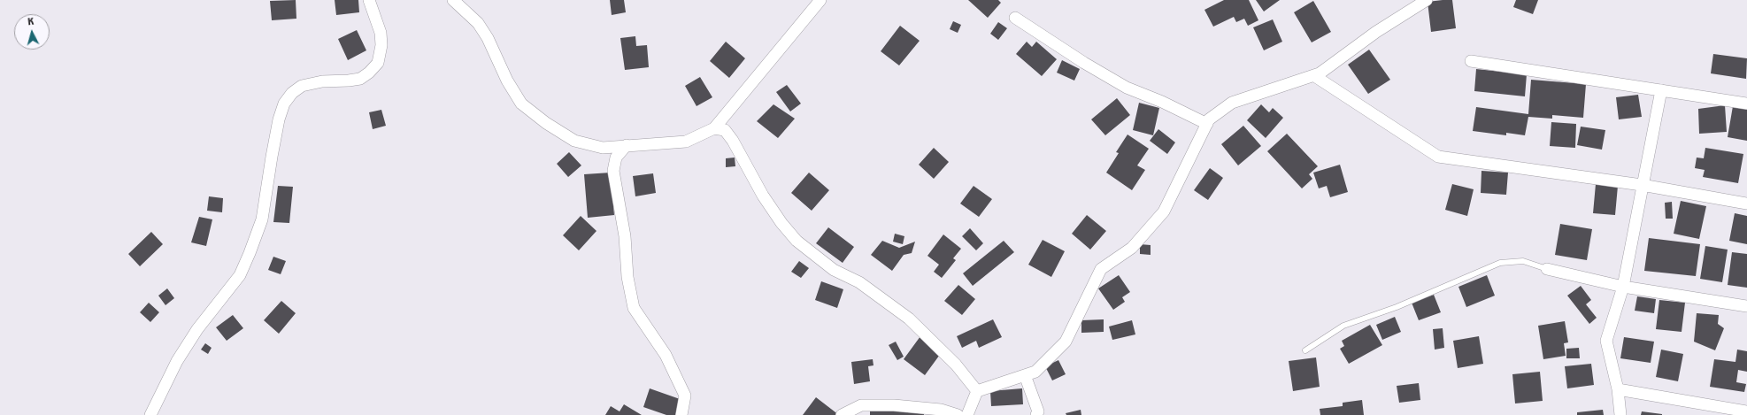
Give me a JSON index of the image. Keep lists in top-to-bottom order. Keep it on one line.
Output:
{"north":"top"}
